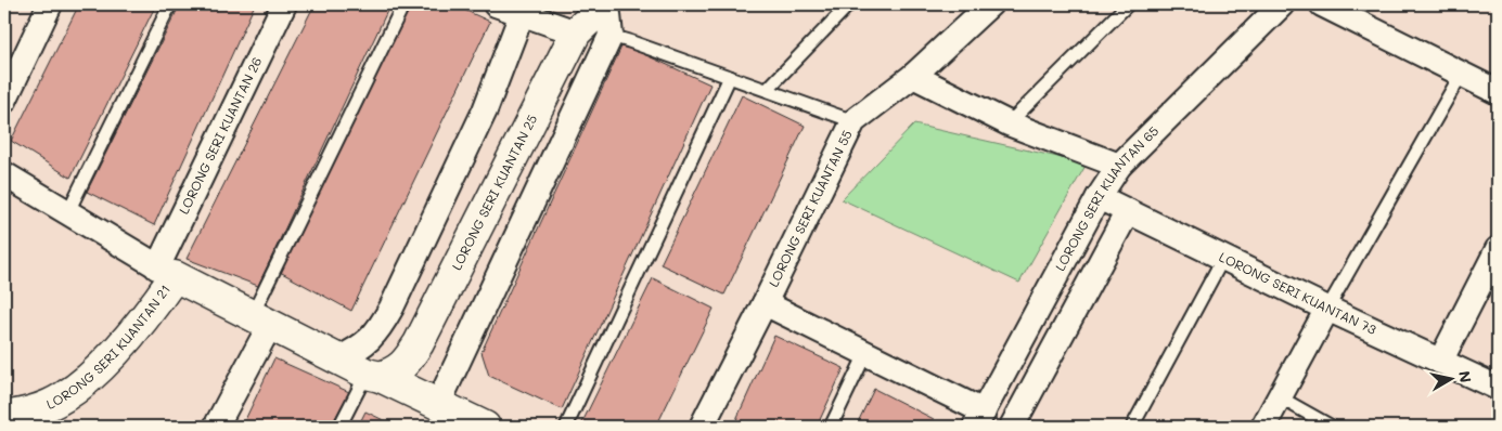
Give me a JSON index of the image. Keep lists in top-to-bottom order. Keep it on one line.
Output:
{"streets":{"street":["LORONG SERI KUANTAN 26","LORONG SERI KUANTAN 25","LORONG SERI KUANTAN 65","LORONG SERI KUANTAN 55","LORONG SERI KUANTAN 73","LORONG SERI KUANTAN 21"]},"crossings":[["LORONG SERI KUANTAN 26","LORONG SERI KUANTAN 21"],["LORONG SERI KUANTAN 65","LORONG SERI KUANTAN 73"]],"north":"right"}
